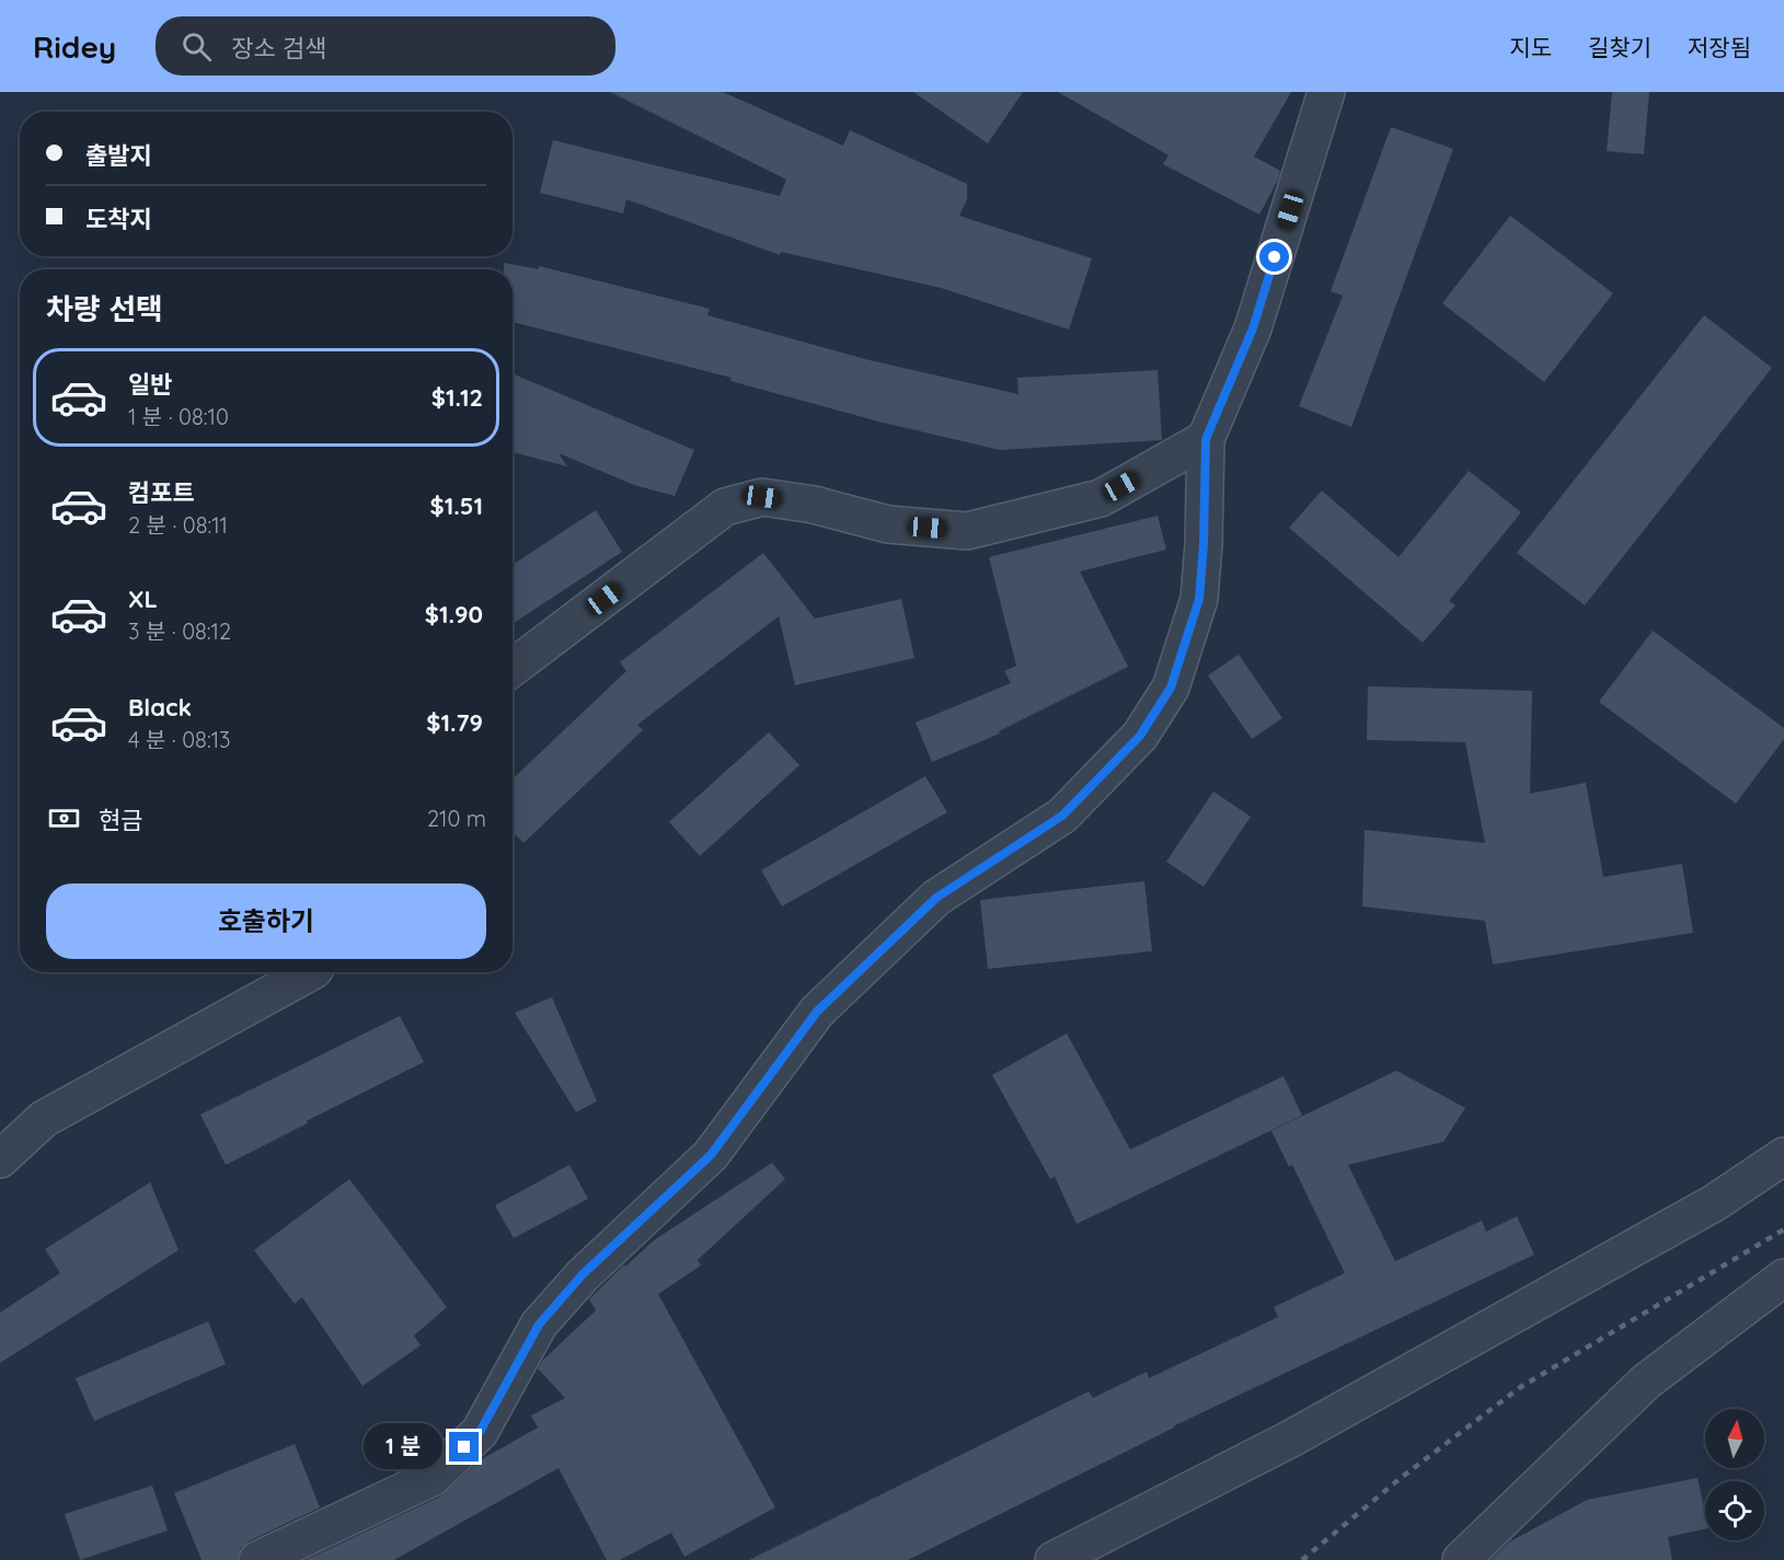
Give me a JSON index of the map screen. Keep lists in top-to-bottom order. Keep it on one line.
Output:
{"north":"top","page":{"header":"Ridey","search":"장소 검색","nav":["지도","길찾기","저장됨"],"banner":["출발지","도착지"],"heading":"차량 선택","list":[{"name":"일반","note":"1 분 · 08:10","value":"$1.12"},{"name":"컴포트","note":"2 분 · 08:11","value":"$1.51"},{"name":"XL","note":"3 분 · 08:12","value":"$1.90"},{"name":"Black","note":"4 분 · 08:13","value":"$1.79"}],"pay":["현금","210 m"],"buttons":"호출하기","bubble":"1 분"}}
